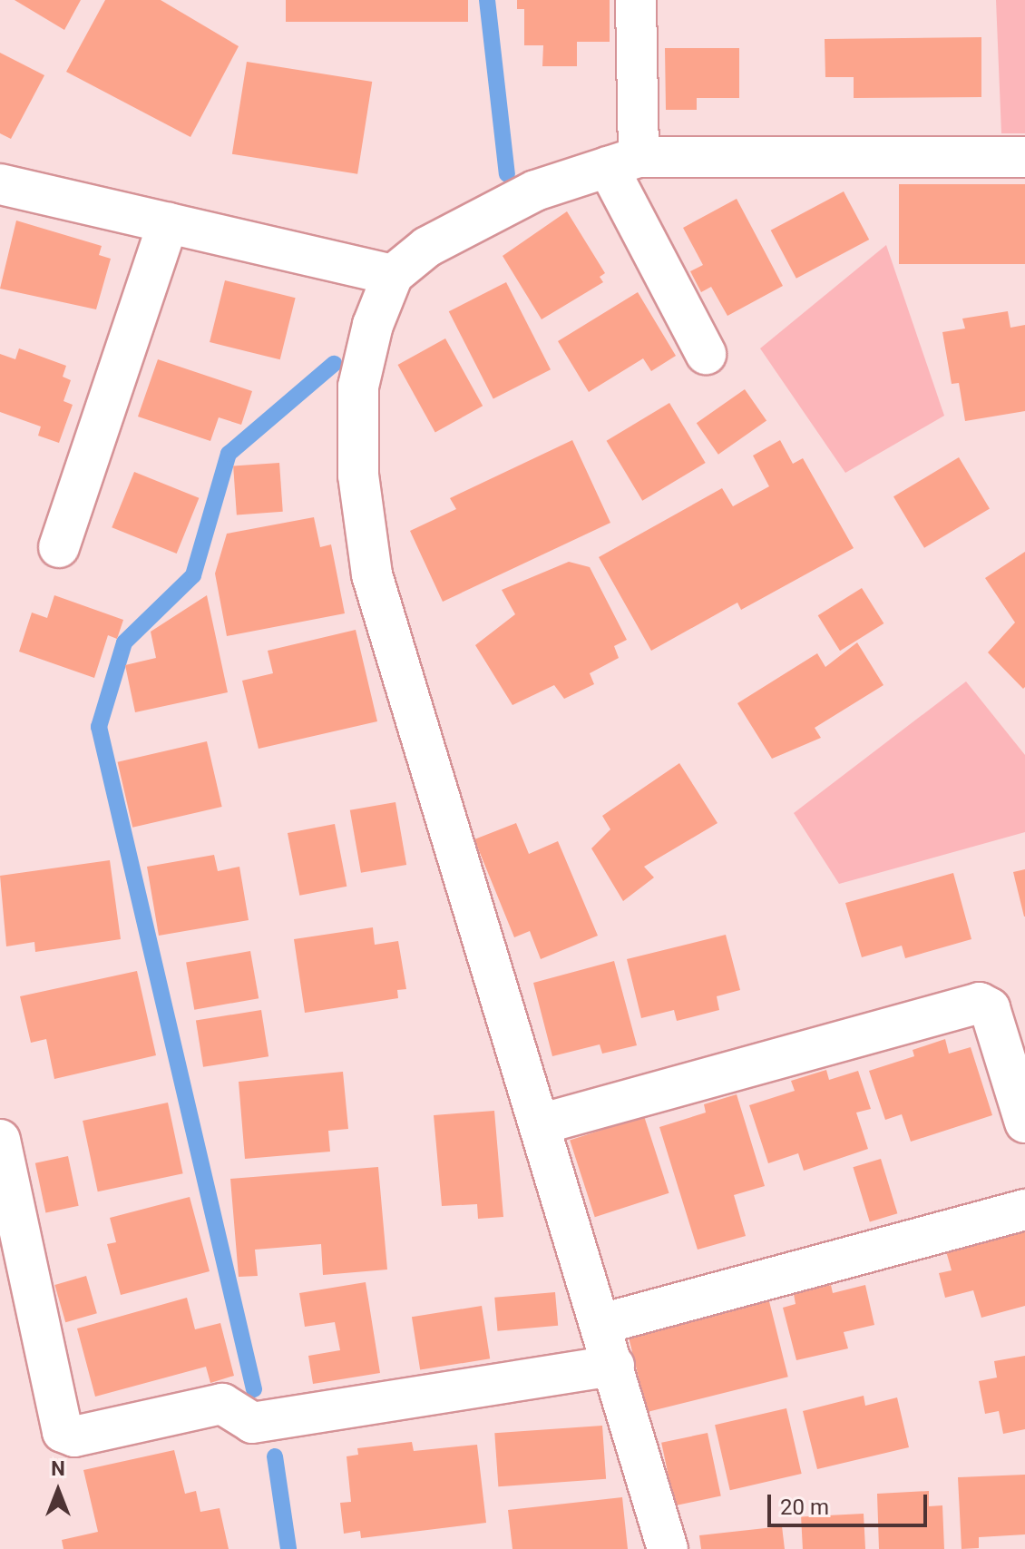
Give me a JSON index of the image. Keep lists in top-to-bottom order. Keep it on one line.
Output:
{"scale_bar":"20 m","north":"top"}
